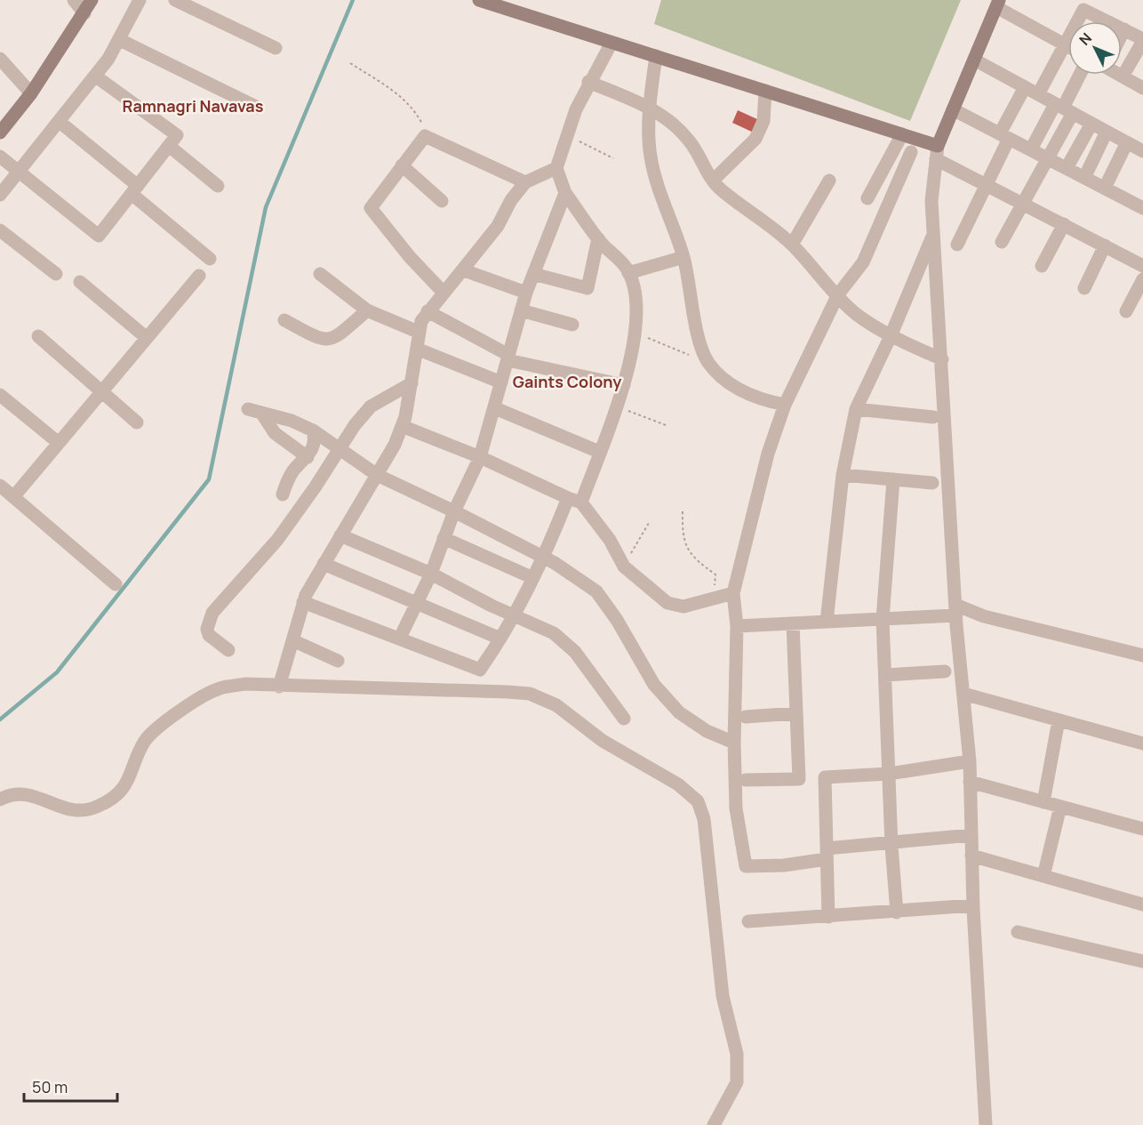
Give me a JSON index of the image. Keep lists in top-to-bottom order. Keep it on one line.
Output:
{"districts":["Ramnagri Navavas","Gaints Colony"],"scale_bar":"50 m","north":"top left"}
